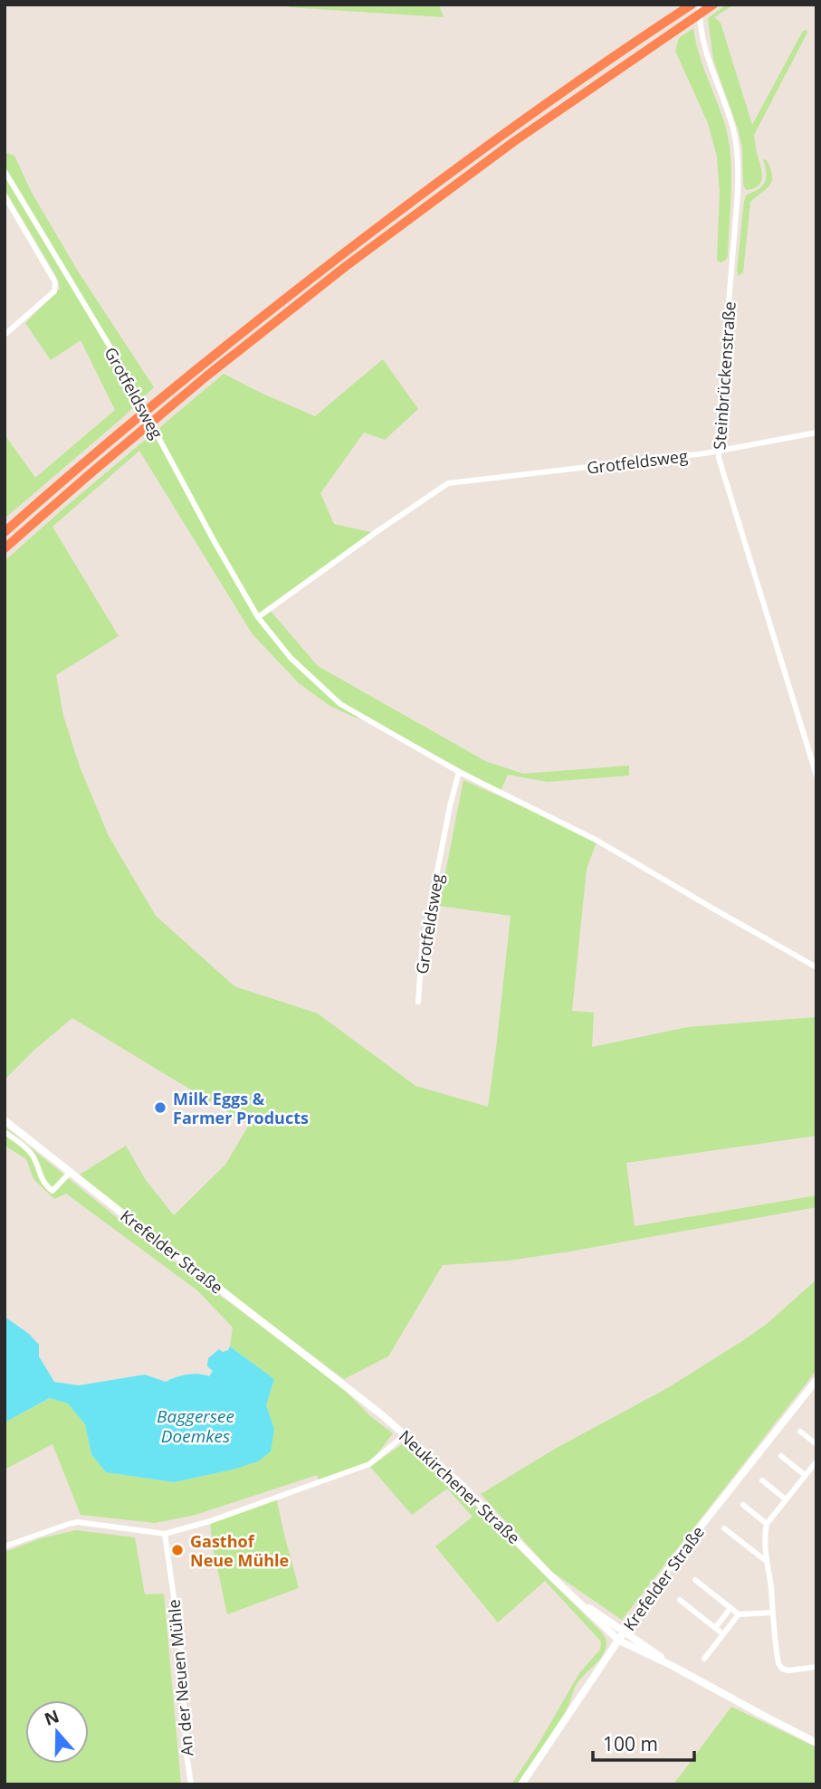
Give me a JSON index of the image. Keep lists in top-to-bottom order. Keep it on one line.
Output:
{"streets":{"main road":["Krefelder Straße","Neukirchener Straße"],"street":["Steinbrückenstraße","Grotfeldsweg","An der Neuen Mühle"]},"crossings":[["Steinbrückenstraße","Grotfeldsweg"],["Krefelder Straße","Neukirchener Straße"]],"water":["Baggersee Doemkes"],"places":["Milk Eggs & Farmer Products","Gasthof Neue Mühle"],"scale_bar":"100 m","north":"top"}
